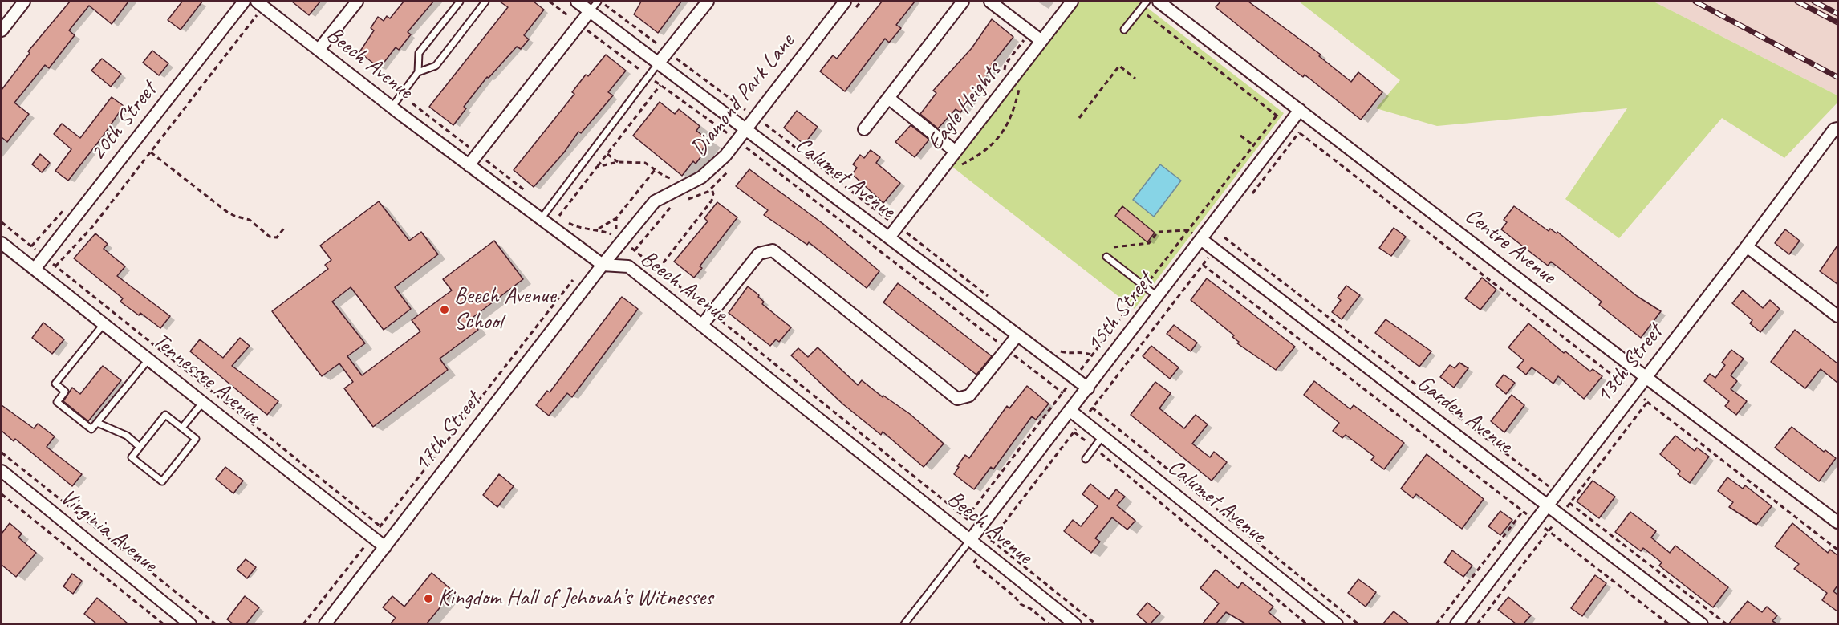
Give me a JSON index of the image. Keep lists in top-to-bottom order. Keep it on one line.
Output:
{"streets":{"street":["Beech Avenue","Diamond Park Lane","Eagle Heights","20th Street","Calumet Avenue","Centre Avenue","15th Street","13th Street","Tennessee Avenue","Garden Avenue","17th Street","Virginia Avenue"]},"crossings":[["Beech Avenue","Diamond Park Lane"],["Beech Avenue","15th Street"],["Beech Avenue","17th Street"],["Diamond Park Lane","Calumet Avenue"],["Diamond Park Lane","17th Street"],["Eagle Heights","Calumet Avenue"],["20th Street","Tennessee Avenue"],["Calumet Avenue","15th Street"],["Centre Avenue","15th Street"],["Centre Avenue","13th Street"],["15th Street","Garden Avenue"],["13th Street","Garden Avenue"],["Tennessee Avenue","17th Street"]],"places":["Beech Avenue School","Kingdom Hall of Jehovah’s Witnesses"]}
